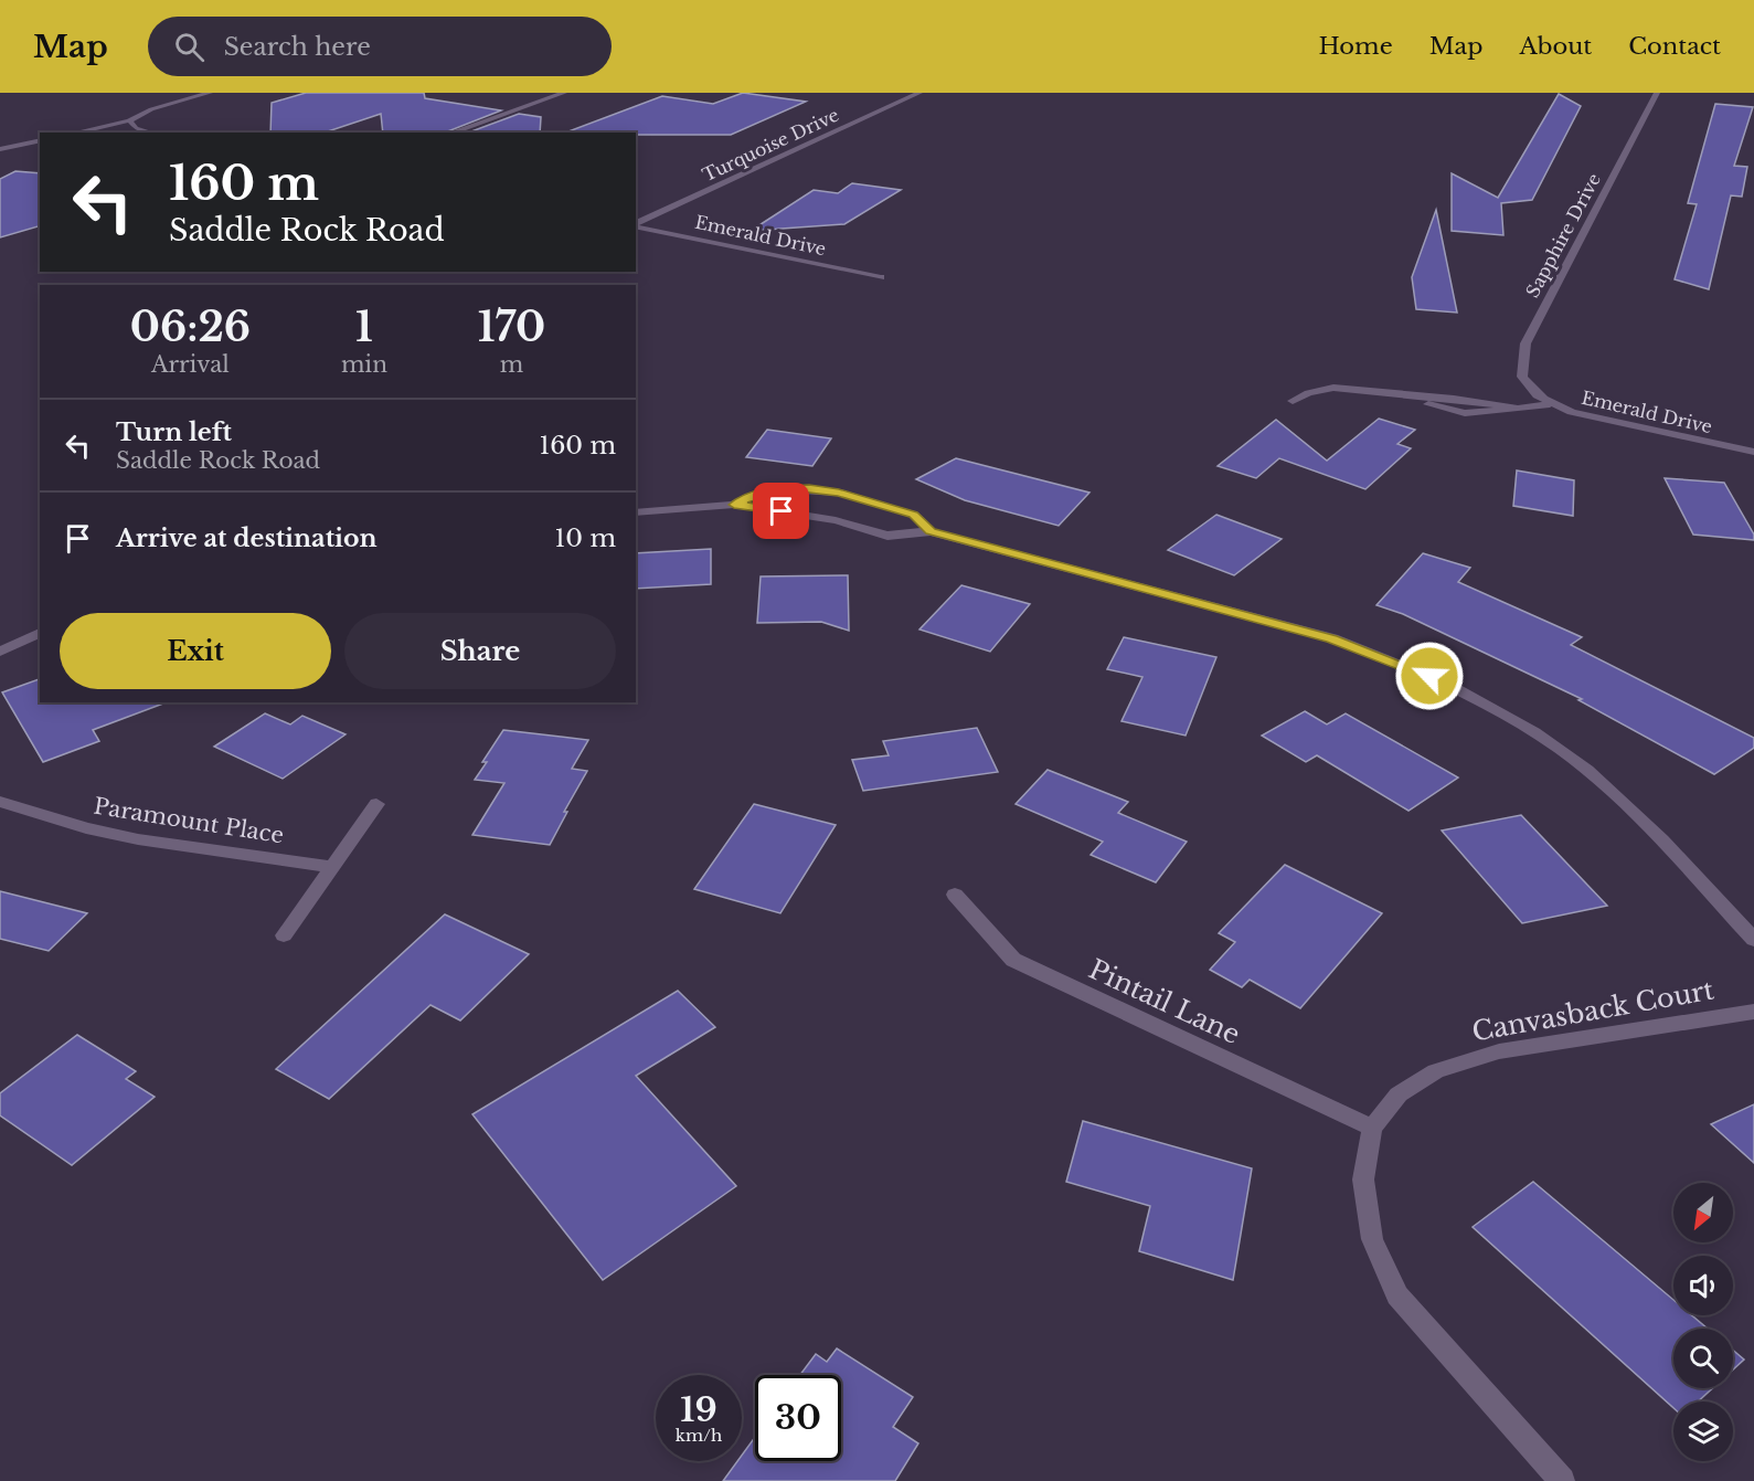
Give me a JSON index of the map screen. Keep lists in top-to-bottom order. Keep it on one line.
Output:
{"streets":{"street":["Turquoise Drive","Emerald Drive","Sapphire Drive","Paramount Place","Pintail Lane","Canvasback Court"]},"crossings":[["Emerald Drive","Sapphire Drive"],["Pintail Lane","Canvasback Court"]],"north":"bottom left","page":{"header":"Map","search":"Search here","nav":["Home","Map","About","Contact"],"turn":["160 m","Saddle Rock Road"],"eta":["06:26","Arrival","1","min","170","m"],"list":[{"name":"Turn left","note":"Saddle Rock Road","value":"160 m"},{"name":"Arrive at destination","value":"10 m"}],"buttons":["Exit","Share"],"speed":"19 km/h","limit":"30"}}
